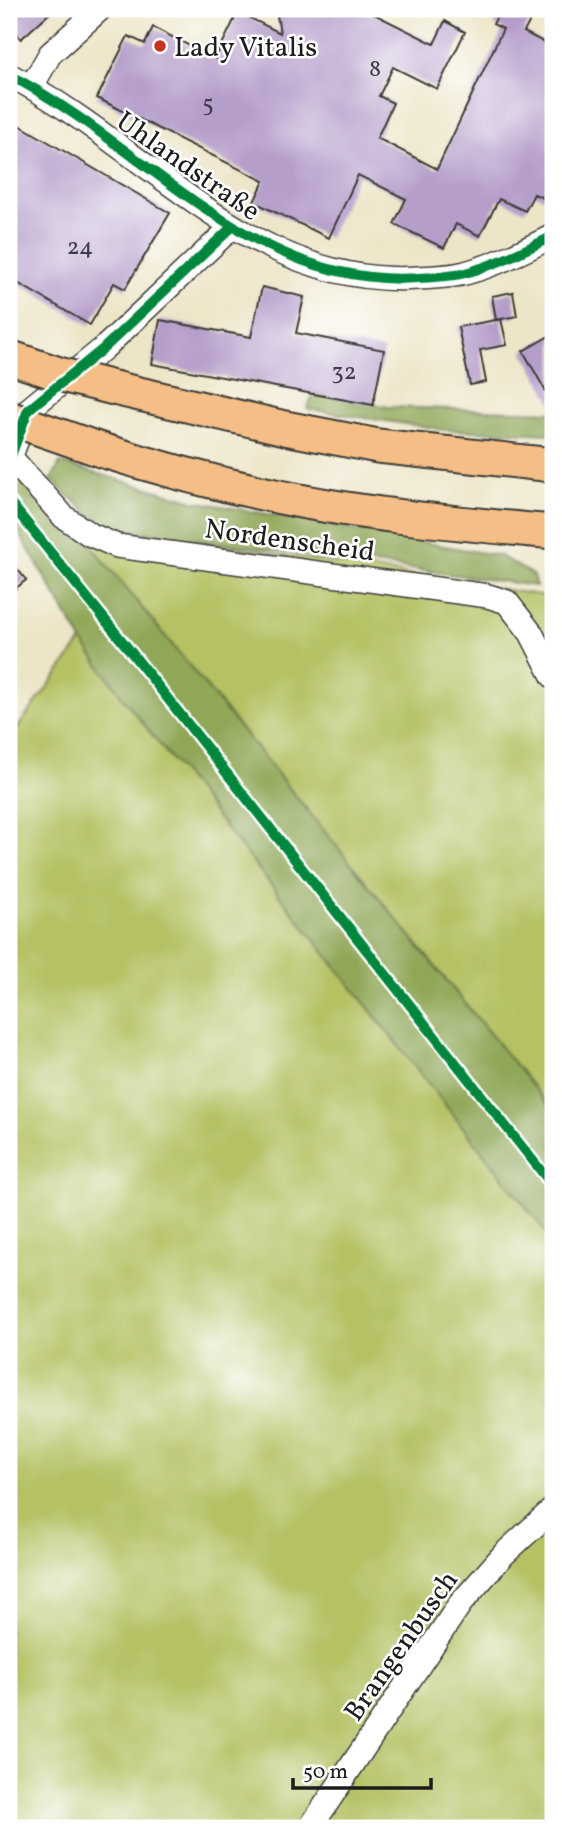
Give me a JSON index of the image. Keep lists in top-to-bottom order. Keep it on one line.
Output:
{"streets":{"street":["Uhlandstraße","Nordenscheid","Brangenbusch"]},"places":["Lady Vitalis"],"house_numbers":["8","5","24","32"],"scale_bar":"50 m"}
